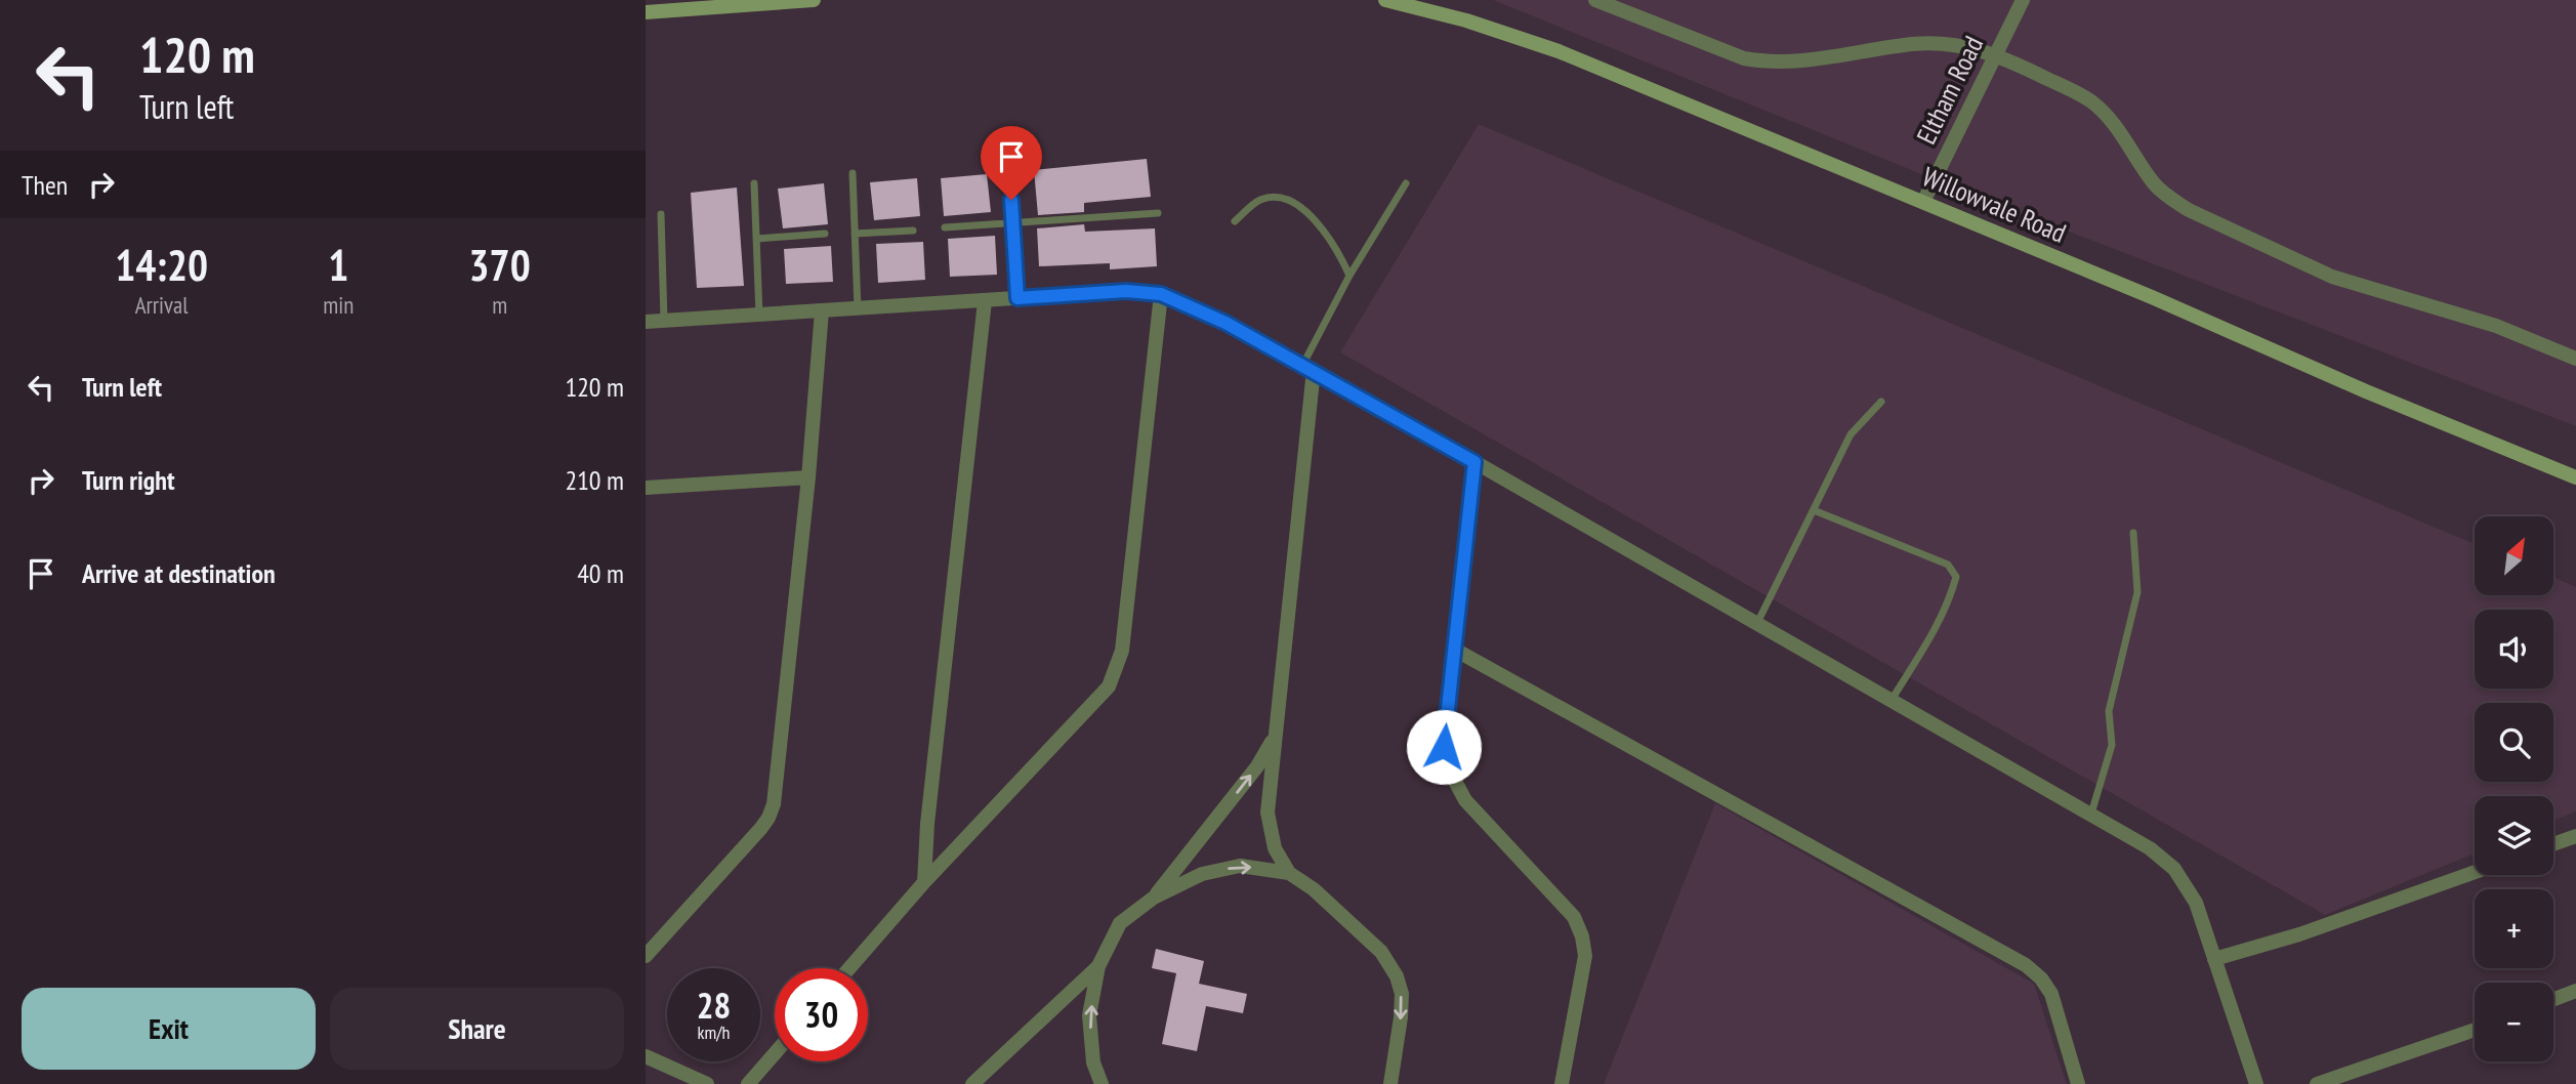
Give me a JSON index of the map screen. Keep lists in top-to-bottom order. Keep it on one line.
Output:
{"streets":{"main road":["Willowvale Road"],"street":["Eltham Road"]},"crossings":[["Eltham Road","Willowvale Road"]],"north":"top right","page":{"turn":["120 m","Turn left"],"then":"Then","eta":["14:20","Arrival","1","min","370","m"],"list":[{"name":"Turn left","value":"120 m"},{"name":"Turn right","value":"210 m"},{"name":"Arrive at destination","value":"40 m"}],"map_buttons":["+","−"],"speed":"28 km/h","limit":"30","buttons":["Exit","Share"]}}
